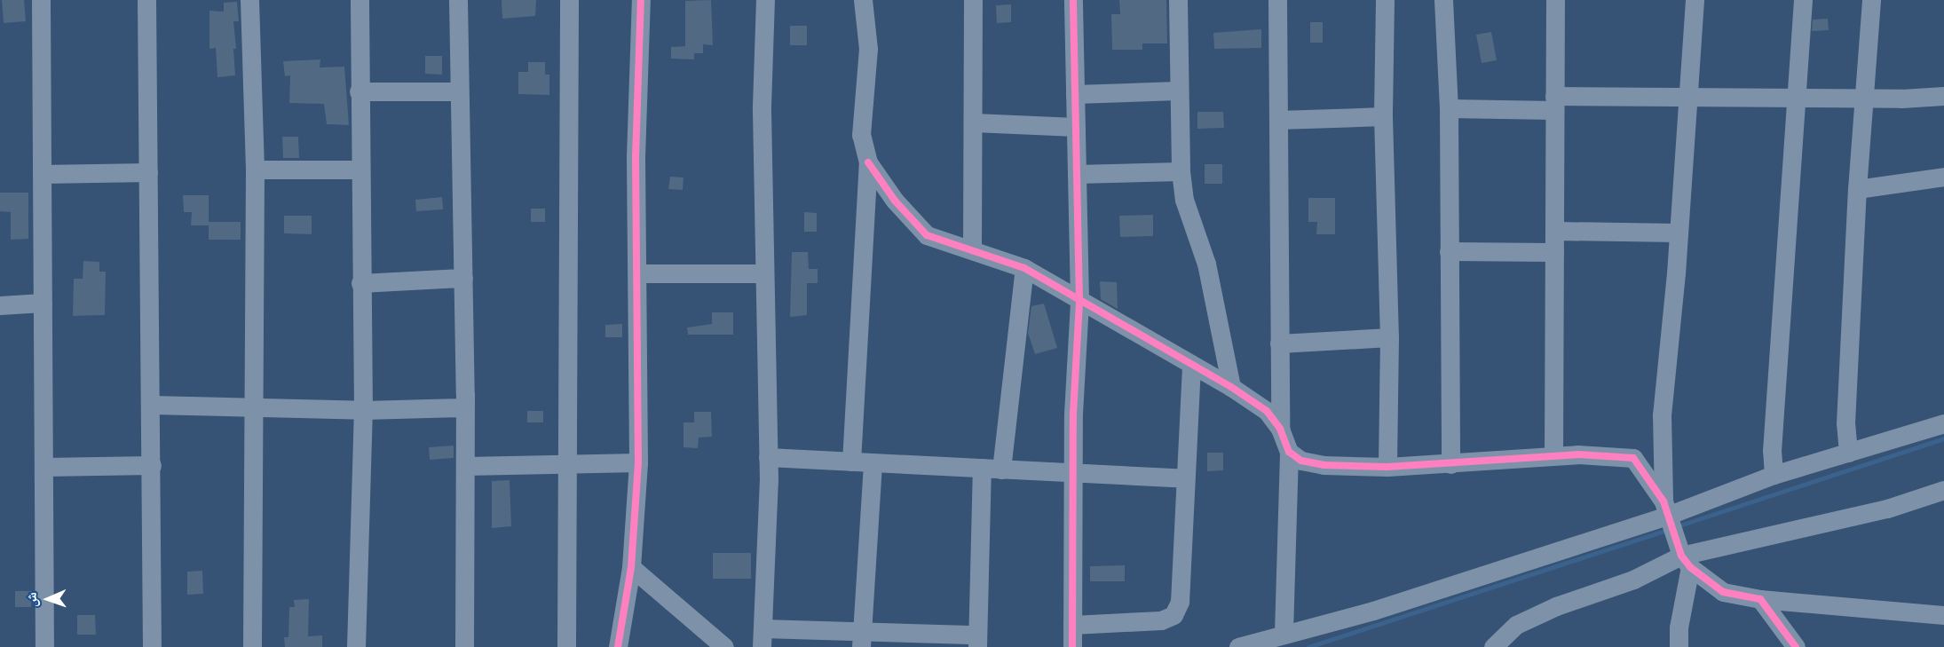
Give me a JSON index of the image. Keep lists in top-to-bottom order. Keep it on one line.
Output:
{"north":"left"}
